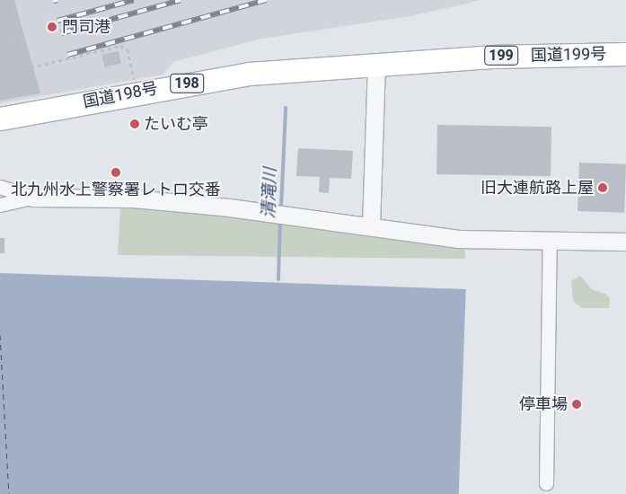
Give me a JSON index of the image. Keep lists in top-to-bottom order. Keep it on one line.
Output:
{"streets":{"highway":["国道199号","199","198","国道198号"]},"crossings":[["国道199号","国道198号"]],"water":["清滝川"],"places":["門司港","たいむ亭","北九州水上警察署レトロ交番","旧大連航路上屋","停車場"]}
